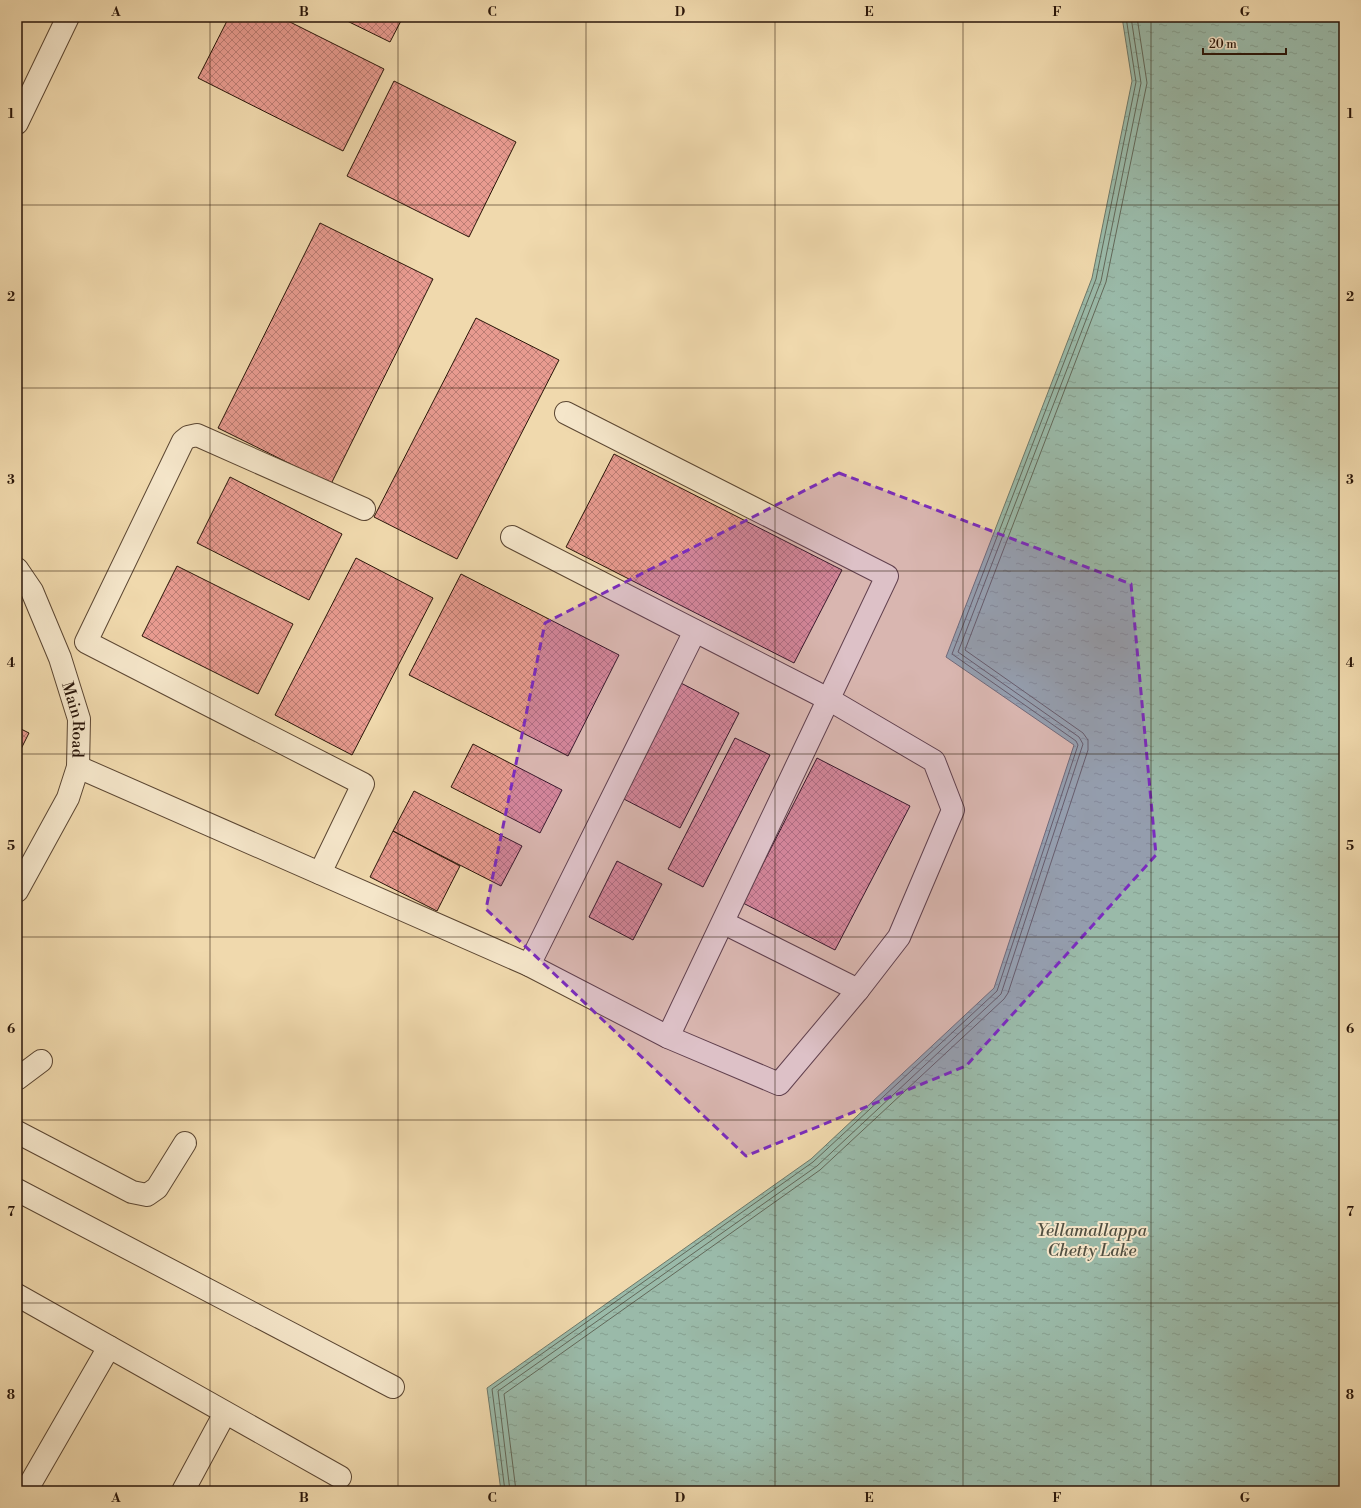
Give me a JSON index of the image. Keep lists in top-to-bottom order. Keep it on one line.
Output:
{"streets":{"street":["Main Road"]},"water":["Yellamallappa Chetty Lake"],"scale_bar":"20 m","grid":{"columns":["A","B","C","D","E","F","G"],"rows":["1","2","3","4","5","6","7","8"]}}
